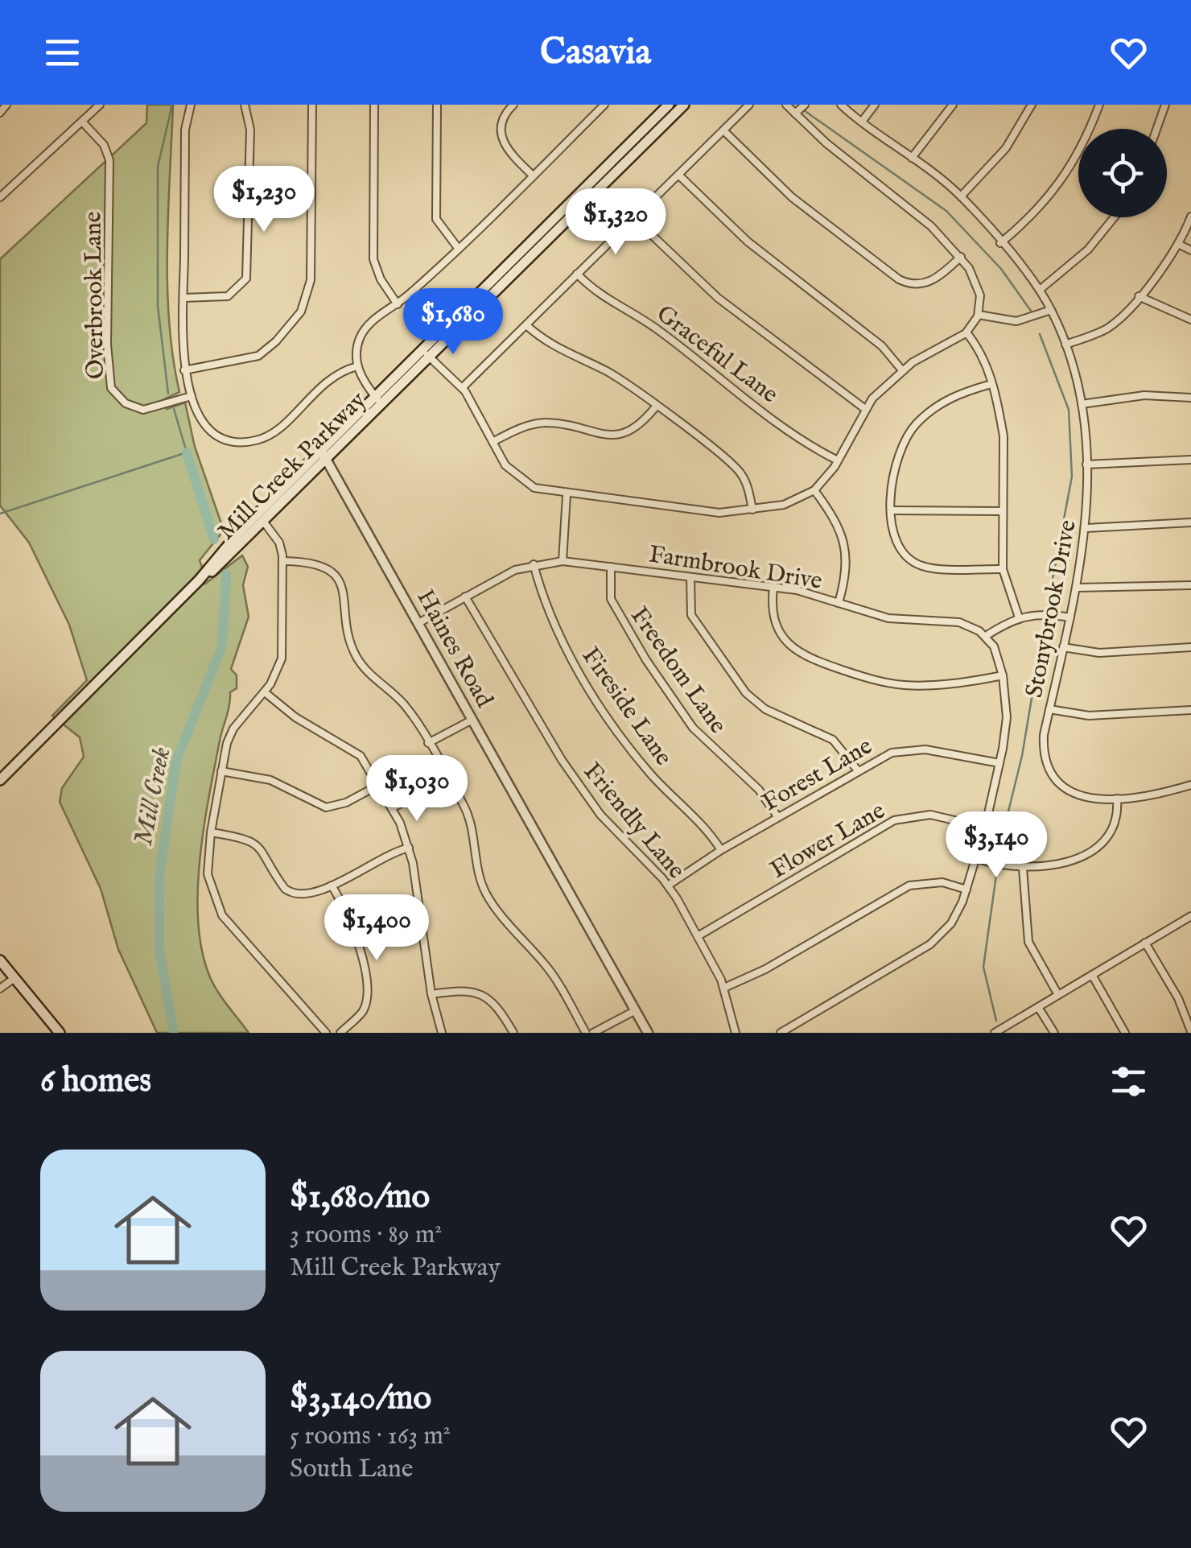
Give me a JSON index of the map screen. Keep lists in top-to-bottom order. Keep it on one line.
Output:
{"streets":{"main road":["Mill Creek Parkway"],"street":["Overbrook Lane","Graceful Lane","Farmbrook Drive","Stonybrook Drive","Haines Road","Freedom Lane","Fireside Lane","Forest Lane","Friendly Lane","Flower Lane"]},"crossings":[["Mill Creek Parkway","Haines Road"],["Farmbrook Drive","Haines Road"],["Farmbrook Drive","Freedom Lane"],["Farmbrook Drive","Fireside Lane"],["Farmbrook Drive","Friendly Lane"],["Freedom Lane","Forest Lane"],["Fireside Lane","Forest Lane"],["Forest Lane","Friendly Lane"],["Friendly Lane","Flower Lane"]],"water":["Mill Creek"],"page":{"header":"Casavia","price":["$1,230","$1,320","$1,680","$1,030","$3,140","$1,400"],"heading":"6 homes","list":[{"name":"$1,680/mo","note":"3 rooms · 89 m² · Mill Creek Parkway"},{"name":"$3,140/mo","note":"5 rooms · 163 m² · South Lane"}]}}
